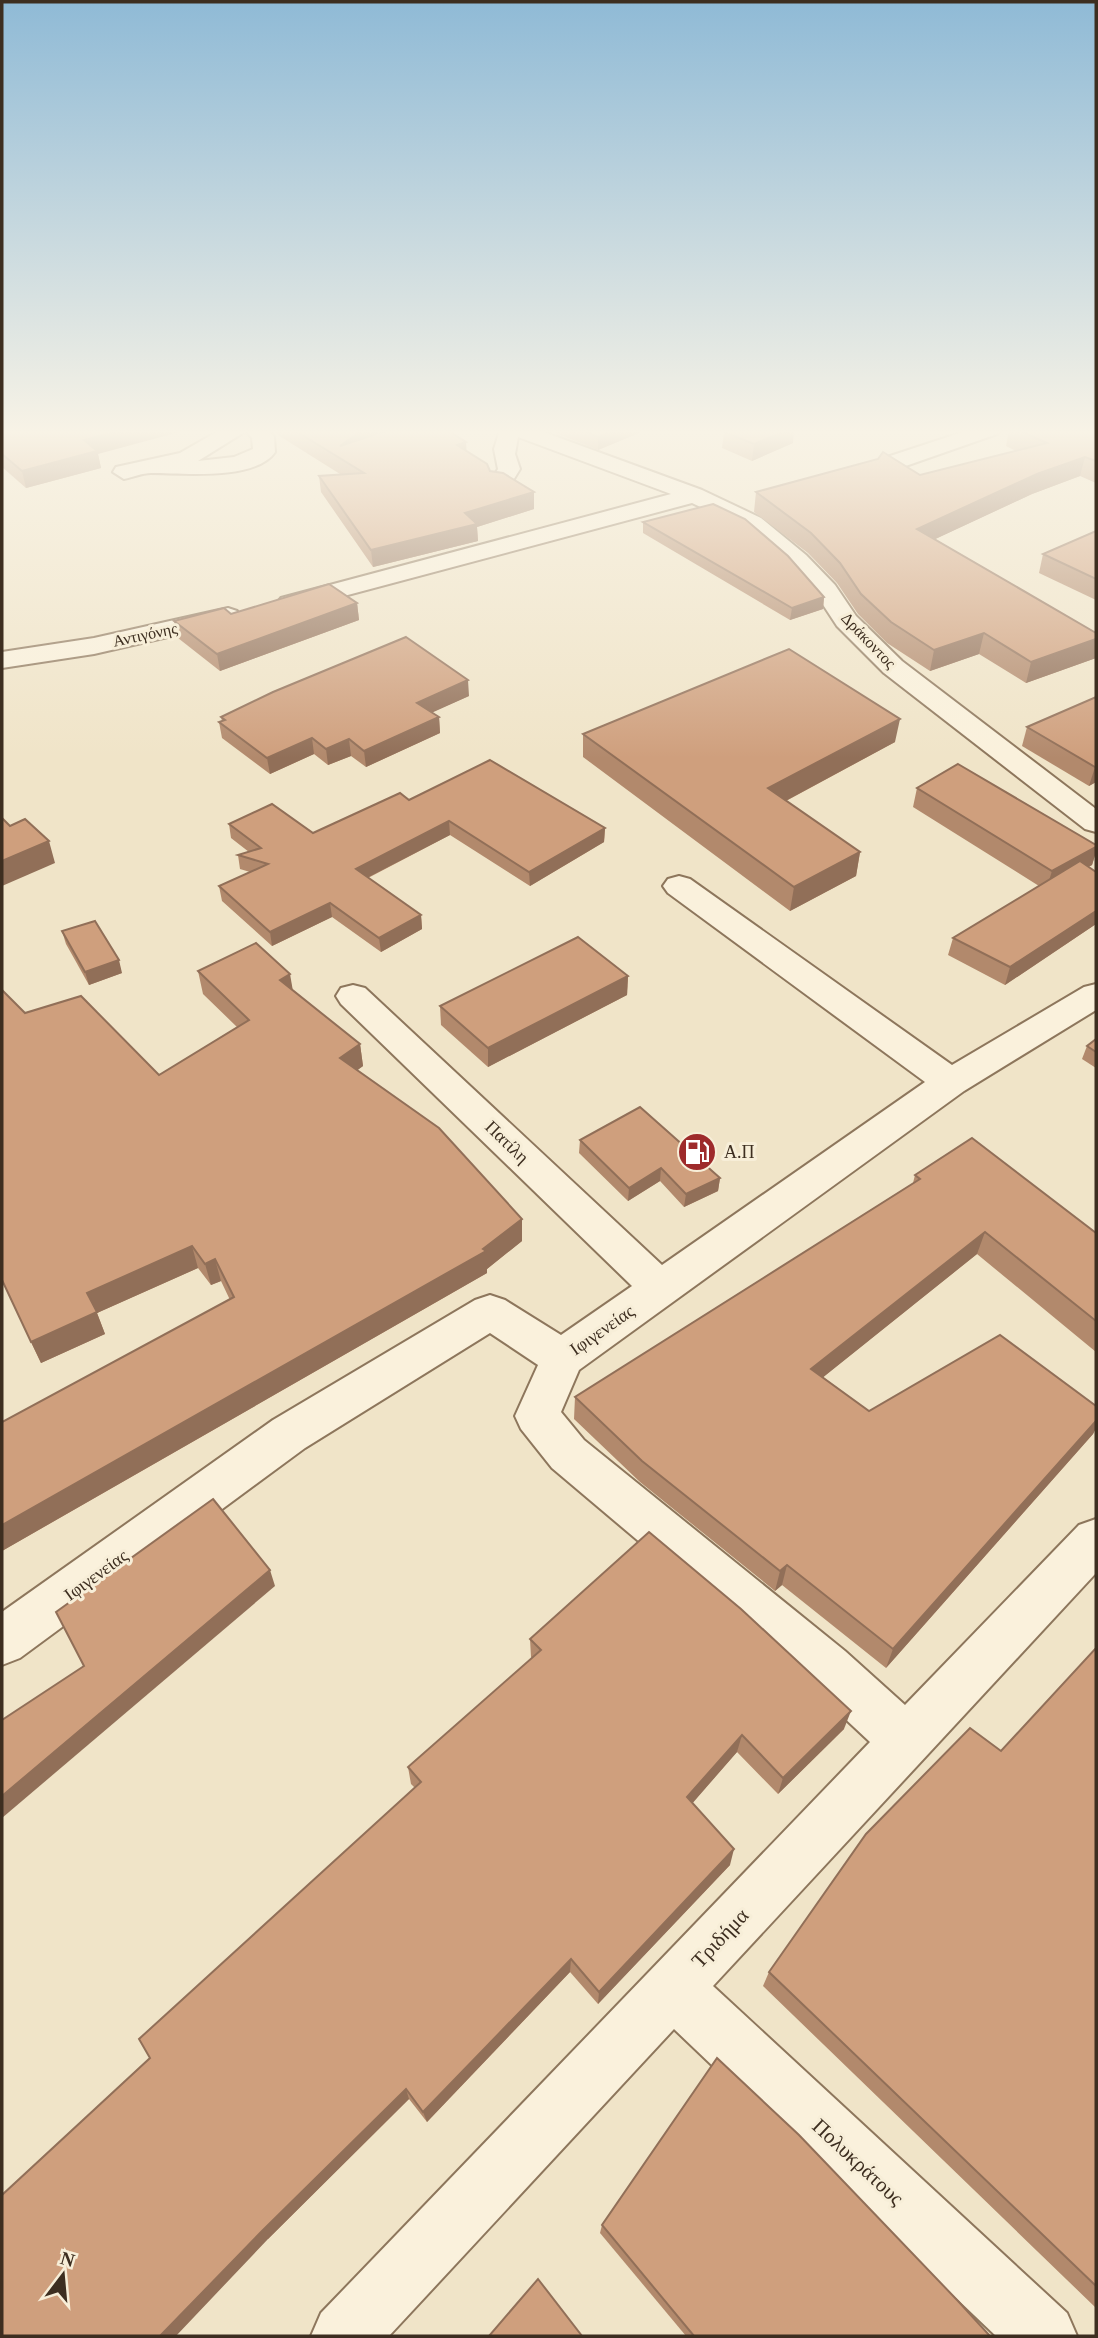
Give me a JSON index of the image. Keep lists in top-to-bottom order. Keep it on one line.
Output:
{"streets":{"street":["Αντιγόνης","Δράκοντος","Πατίλη","Ιφιγενείας","Τριδήμα","Πολυκράτους"]},"crossings":[["Πατίλη","Ιφιγενείας"],["Τριδήμα","Πολυκράτους"]],"places":{"fuel station":["Α.Π"]},"north":"top"}
